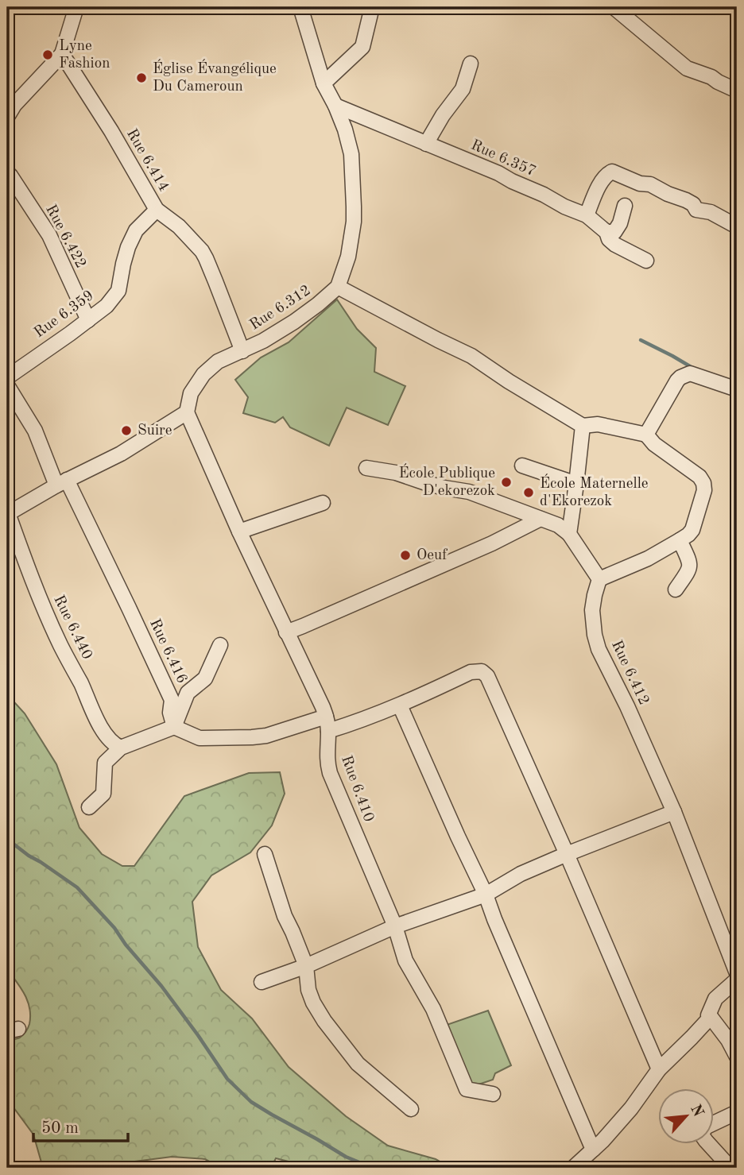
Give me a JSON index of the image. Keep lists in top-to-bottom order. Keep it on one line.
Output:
{"streets":{"street":["Rue 6.357","Rue 6.414","Rue 6.422","Rue 6.312","Rue 6.359","Rue 6.440","Rue 6.416","Rue 6.412","Rue 6.410"]},"crossings":[["Rue 6.414","Rue 6.312"],["Rue 6.414","Rue 6.359"],["Rue 6.422","Rue 6.359"],["Rue 6.312","Rue 6.410"]],"places":["Lyne Fashion","Église Évangélique Du Cameroun","Suire","École Publique D'ekorezok","École Maternelle d'Ekorezok","Oeuf"],"scale_bar":"50 m","north":"top right"}
